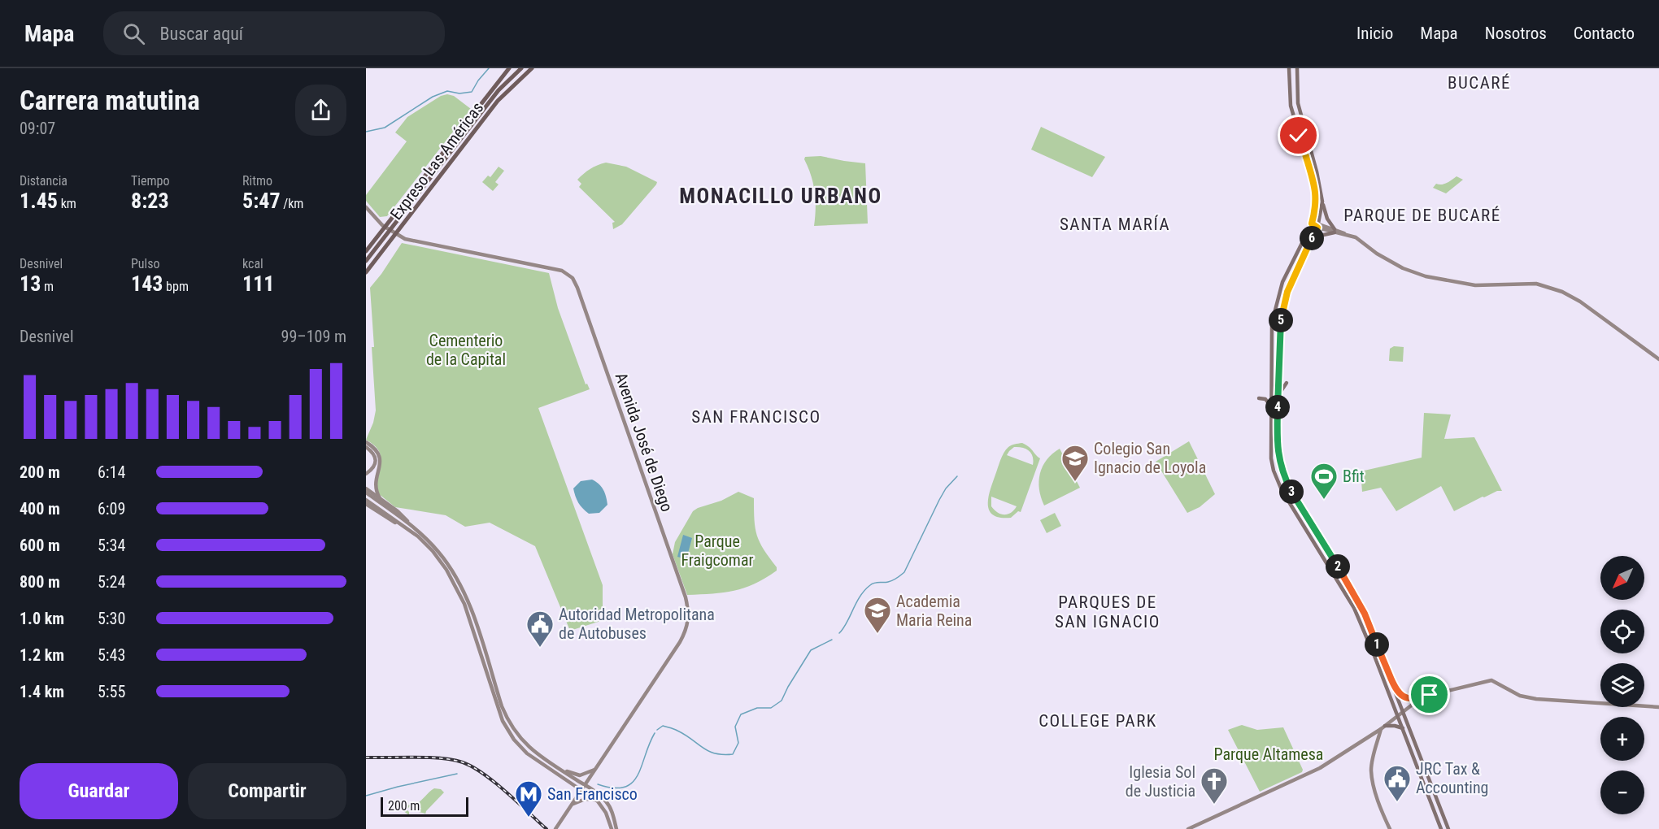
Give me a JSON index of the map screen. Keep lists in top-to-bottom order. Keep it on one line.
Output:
{"streets":{"highway":["Expreso Las Américas"],"street":["Avenida José de Diego"]},"districts":["BUCARÉ","MONACILLO URBANO","PARQUE DE BUCARÉ","SANTA MARÍA","SAN FRANCISCO","PARQUES DE SAN IGNACIO","COLLEGE PARK"],"parks":["Cementerio de la Capital","Parque Fraigcomar","Parque Altamesa"],"places":{"school or university":["Colegio San Ignacio de Loyola","Academia Maria Reina"],"sports":["Bfit"],"public building":["Autoridad Metropolitana de Autobuses","JRC Tax & Accounting"],"church":["Iglesia Sol de Justicia"],"metro station":["San Francisco"]},"scale_bar":"200 m","north":"bottom left","page":{"header":"Mapa","search":"Buscar aquí","nav":["Inicio","Mapa","Nosotros","Contacto"],"heading":["Carrera matutina","09:07"],"stats":[["Distancia","1.45 km"],["Tiempo","8:23"],["Ritmo","5:47 /km"],["Desnivel","13 m"],["Pulso","143 bpm"],["kcal","111"]],"pins":["6","5","4","3","2","1"],"chart":["Desnivel","99–109 m"],"list":[{"name":"200 m","note":"6:14"},{"name":"400 m","note":"6:09"},{"name":"600 m","note":"5:34"},{"name":"800 m","note":"5:24"},{"name":"1.0 km","note":"5:30"},{"name":"1.2 km","note":"5:43"},{"name":"1.4 km","note":"5:55"}],"map_buttons":["+","−"],"buttons":["Guardar","Compartir"],"scale":"200 m"}}
